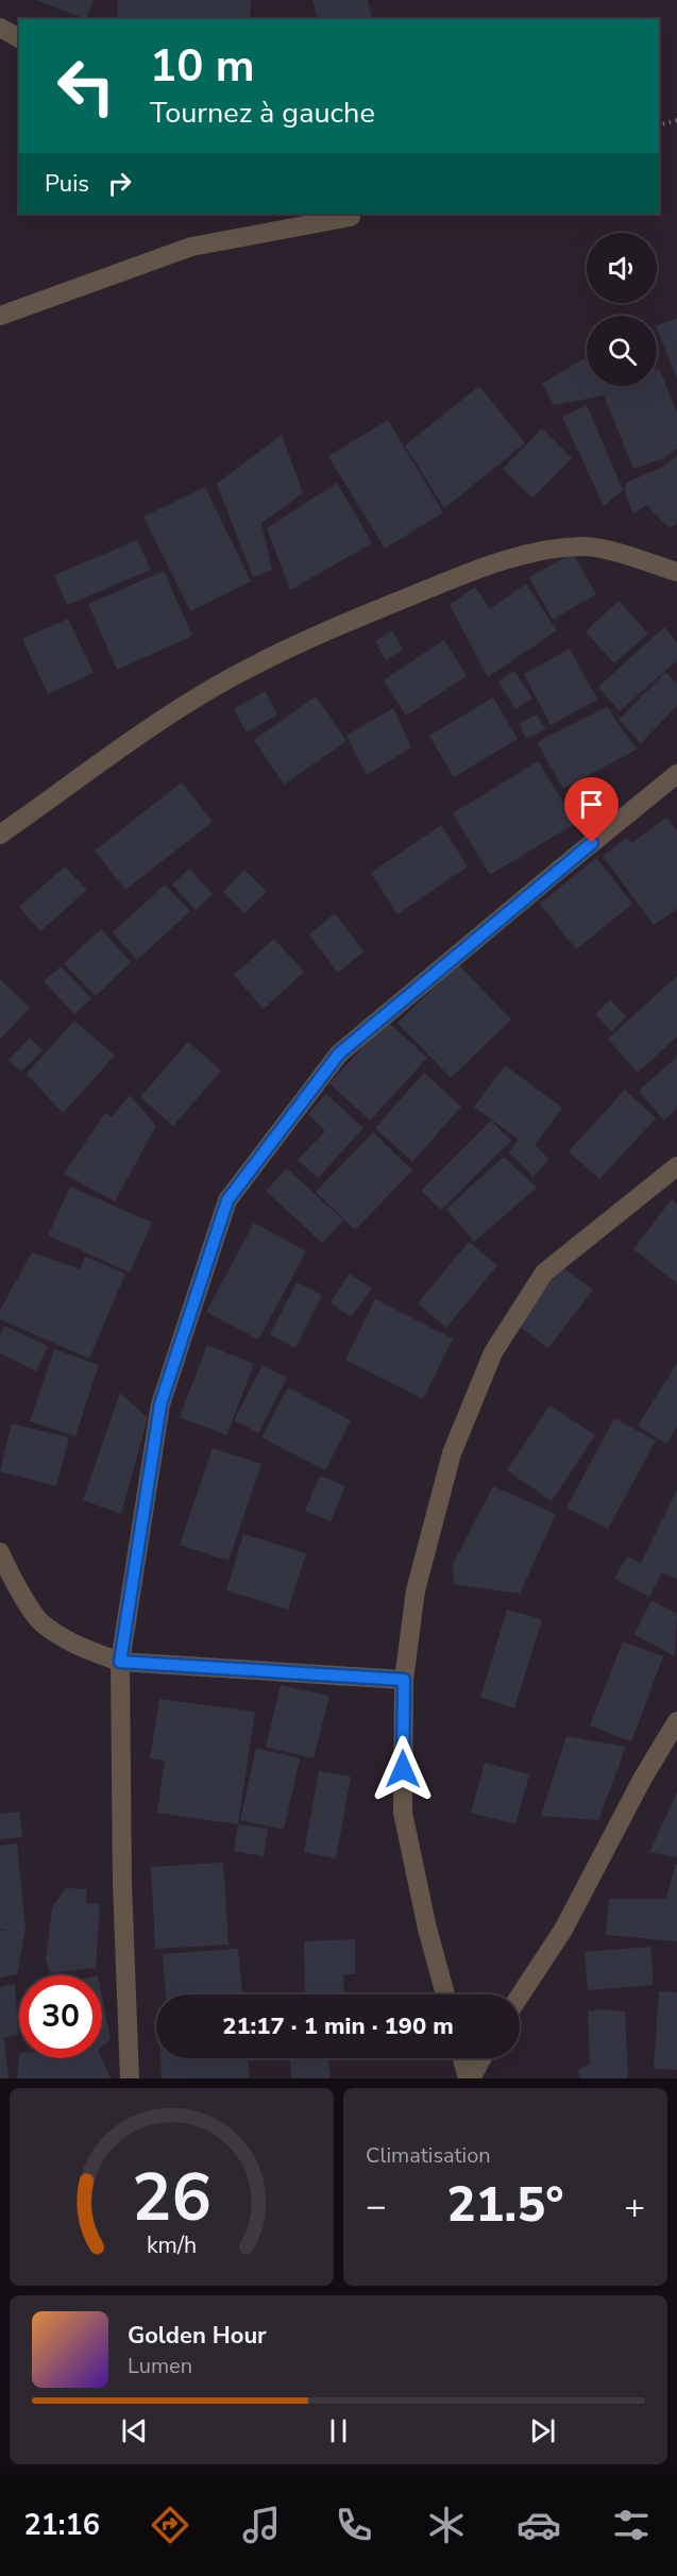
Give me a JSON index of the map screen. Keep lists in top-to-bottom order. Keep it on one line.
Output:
{"page":{"turn":["10 m","Tournez à gauche"],"then":"Puis","limit":"30","trip":"21:17 · 1 min · 190 m","tile":"Climatisation","heat":["−","21.5°","+"],"song":["Golden Hour","Lumen"],"tabs":"21:16","gauge":["26","km/h"]}}
